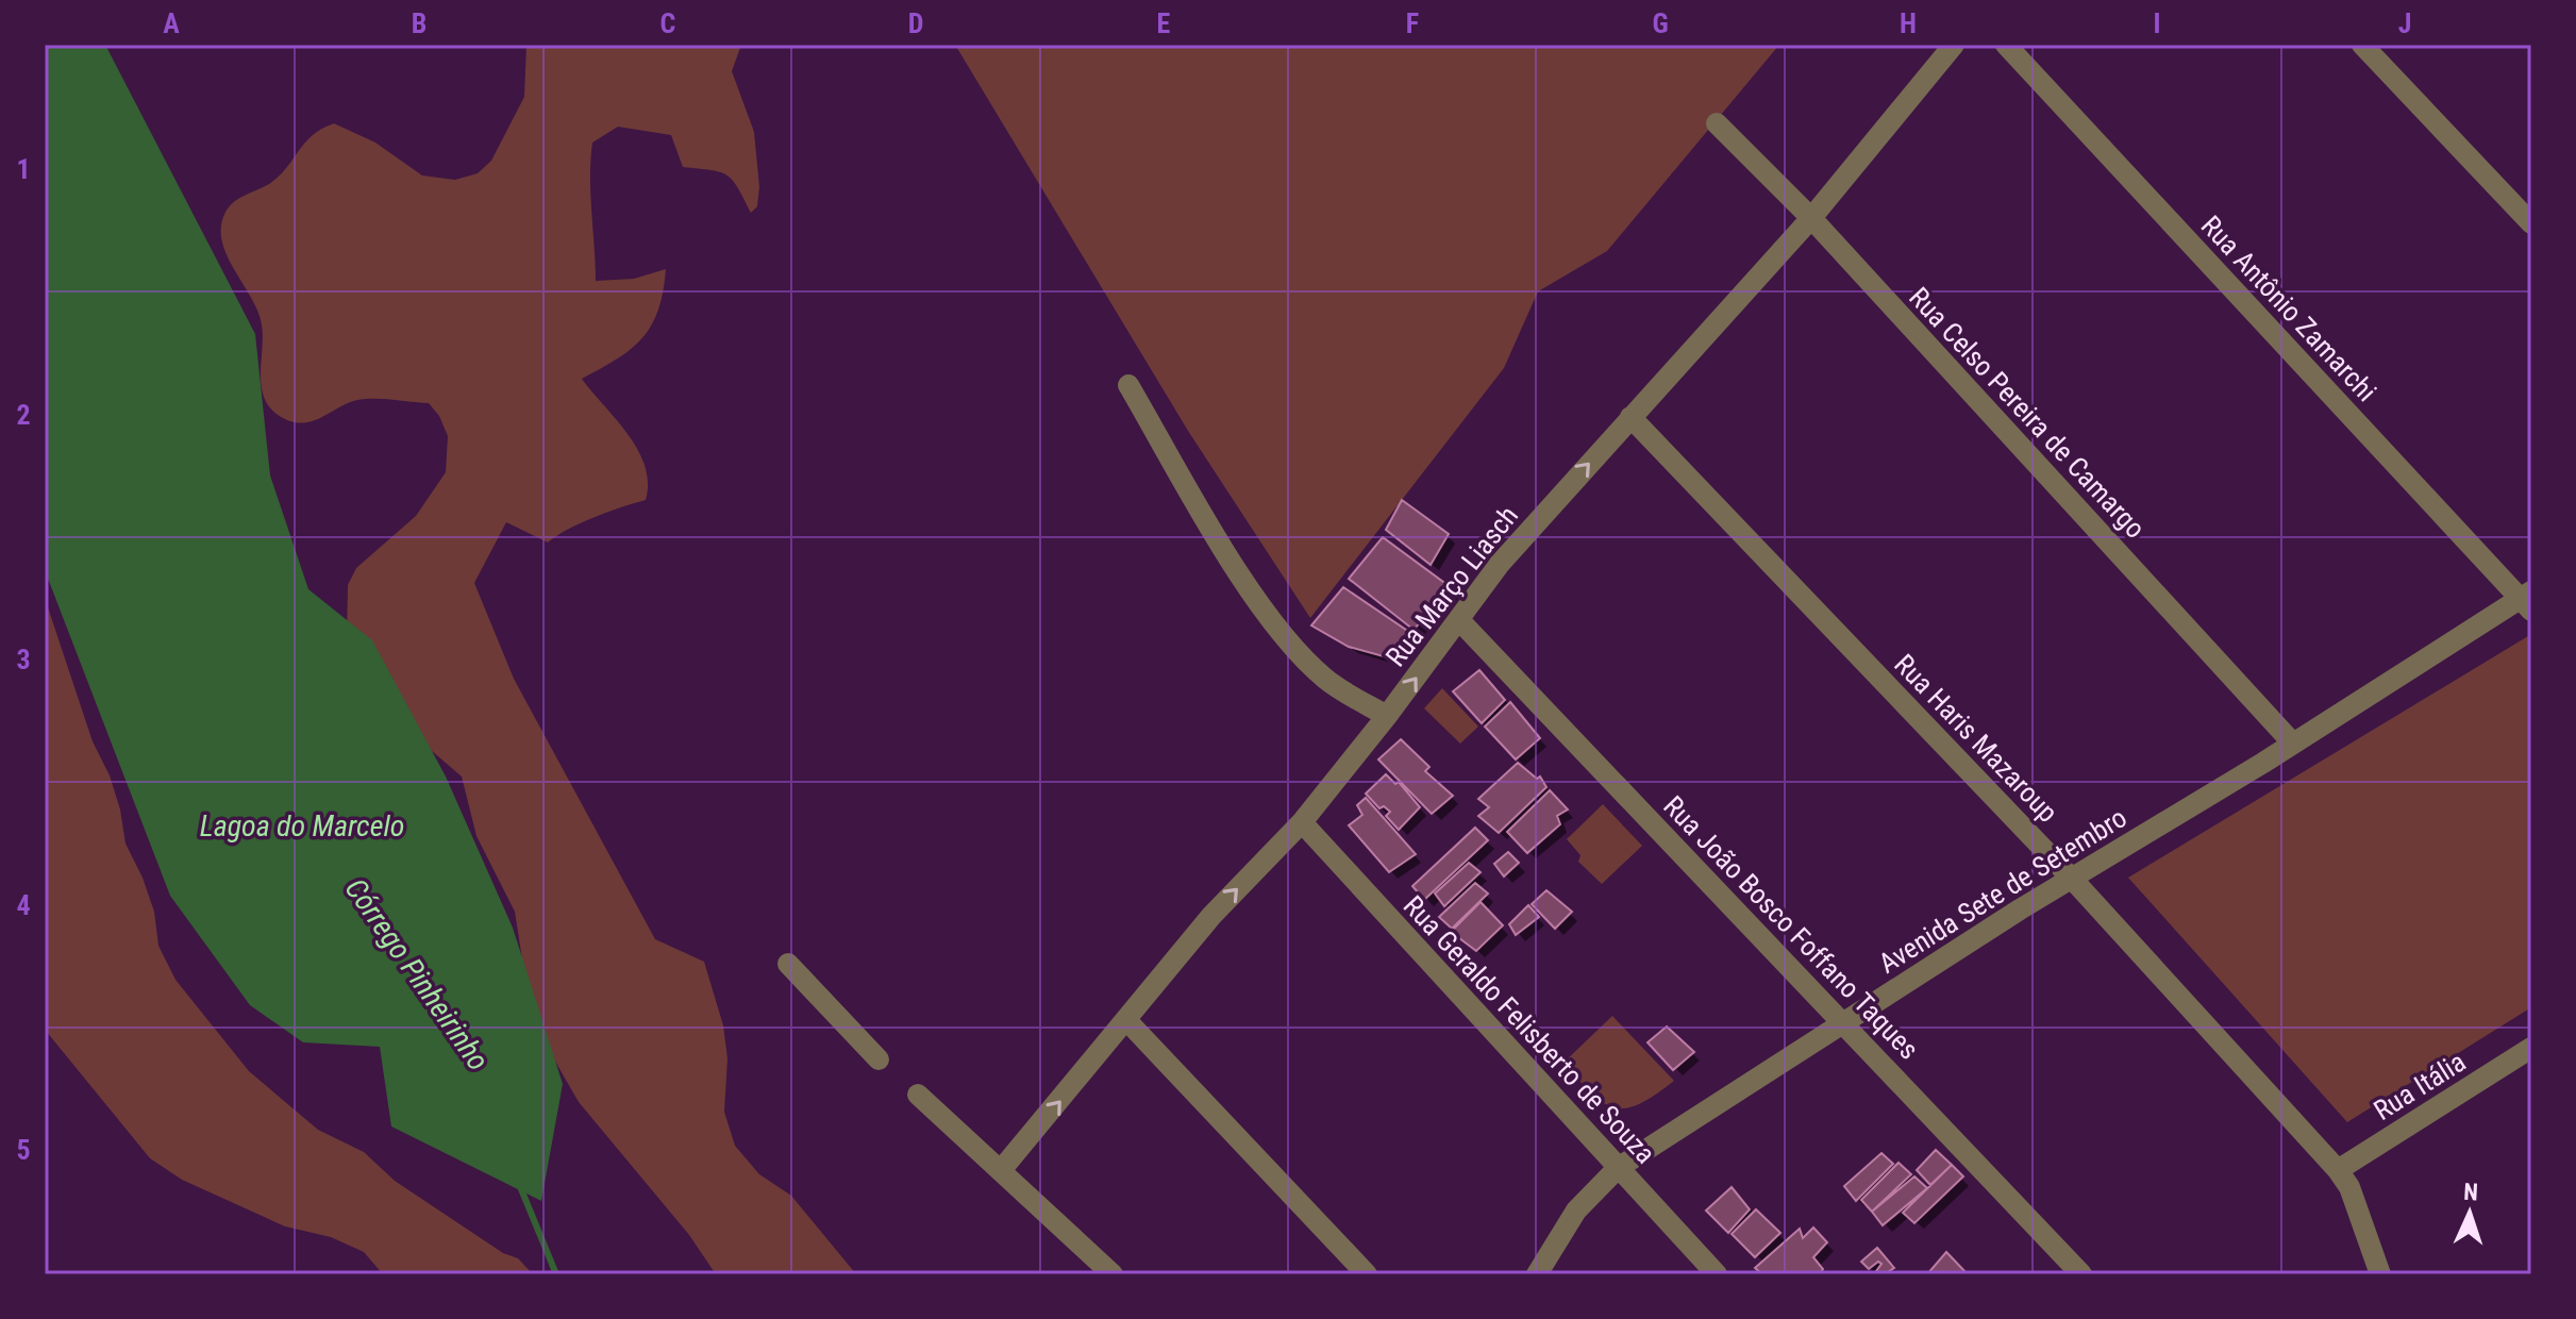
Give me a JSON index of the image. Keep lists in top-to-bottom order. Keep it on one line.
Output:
{"streets":{"street":["Rua Antônio Zamarchi","Rua Celso Pereira de Camargo","Rua Março Liasch","Rua Haris Mazaroup","Avenida Sete de Setembro","Rua João Bosco Foffano Taques","Rua Geraldo Felisberto de Souza","Rua Itália"]},"crossings":[["Rua Antônio Zamarchi","Avenida Sete de Setembro"],["Rua Celso Pereira de Camargo","Rua Março Liasch"],["Rua Celso Pereira de Camargo","Avenida Sete de Setembro"],["Rua Março Liasch","Rua Haris Mazaroup"],["Rua Março Liasch","Rua João Bosco Foffano Taques"],["Rua Março Liasch","Rua Geraldo Felisberto de Souza"],["Rua Haris Mazaroup","Avenida Sete de Setembro"],["Rua Haris Mazaroup","Rua Itália"],["Avenida Sete de Setembro","Rua João Bosco Foffano Taques"],["Avenida Sete de Setembro","Rua Geraldo Felisberto de Souza"]],"one_way":["Rua Março Liasch"],"water":["Lagoa do Marcelo","Córrego Pinheirinho"],"north":"top","grid":{"columns":["A","B","C","D","E","F","G","H","I","J"],"rows":["1","2","3","4","5"]}}
